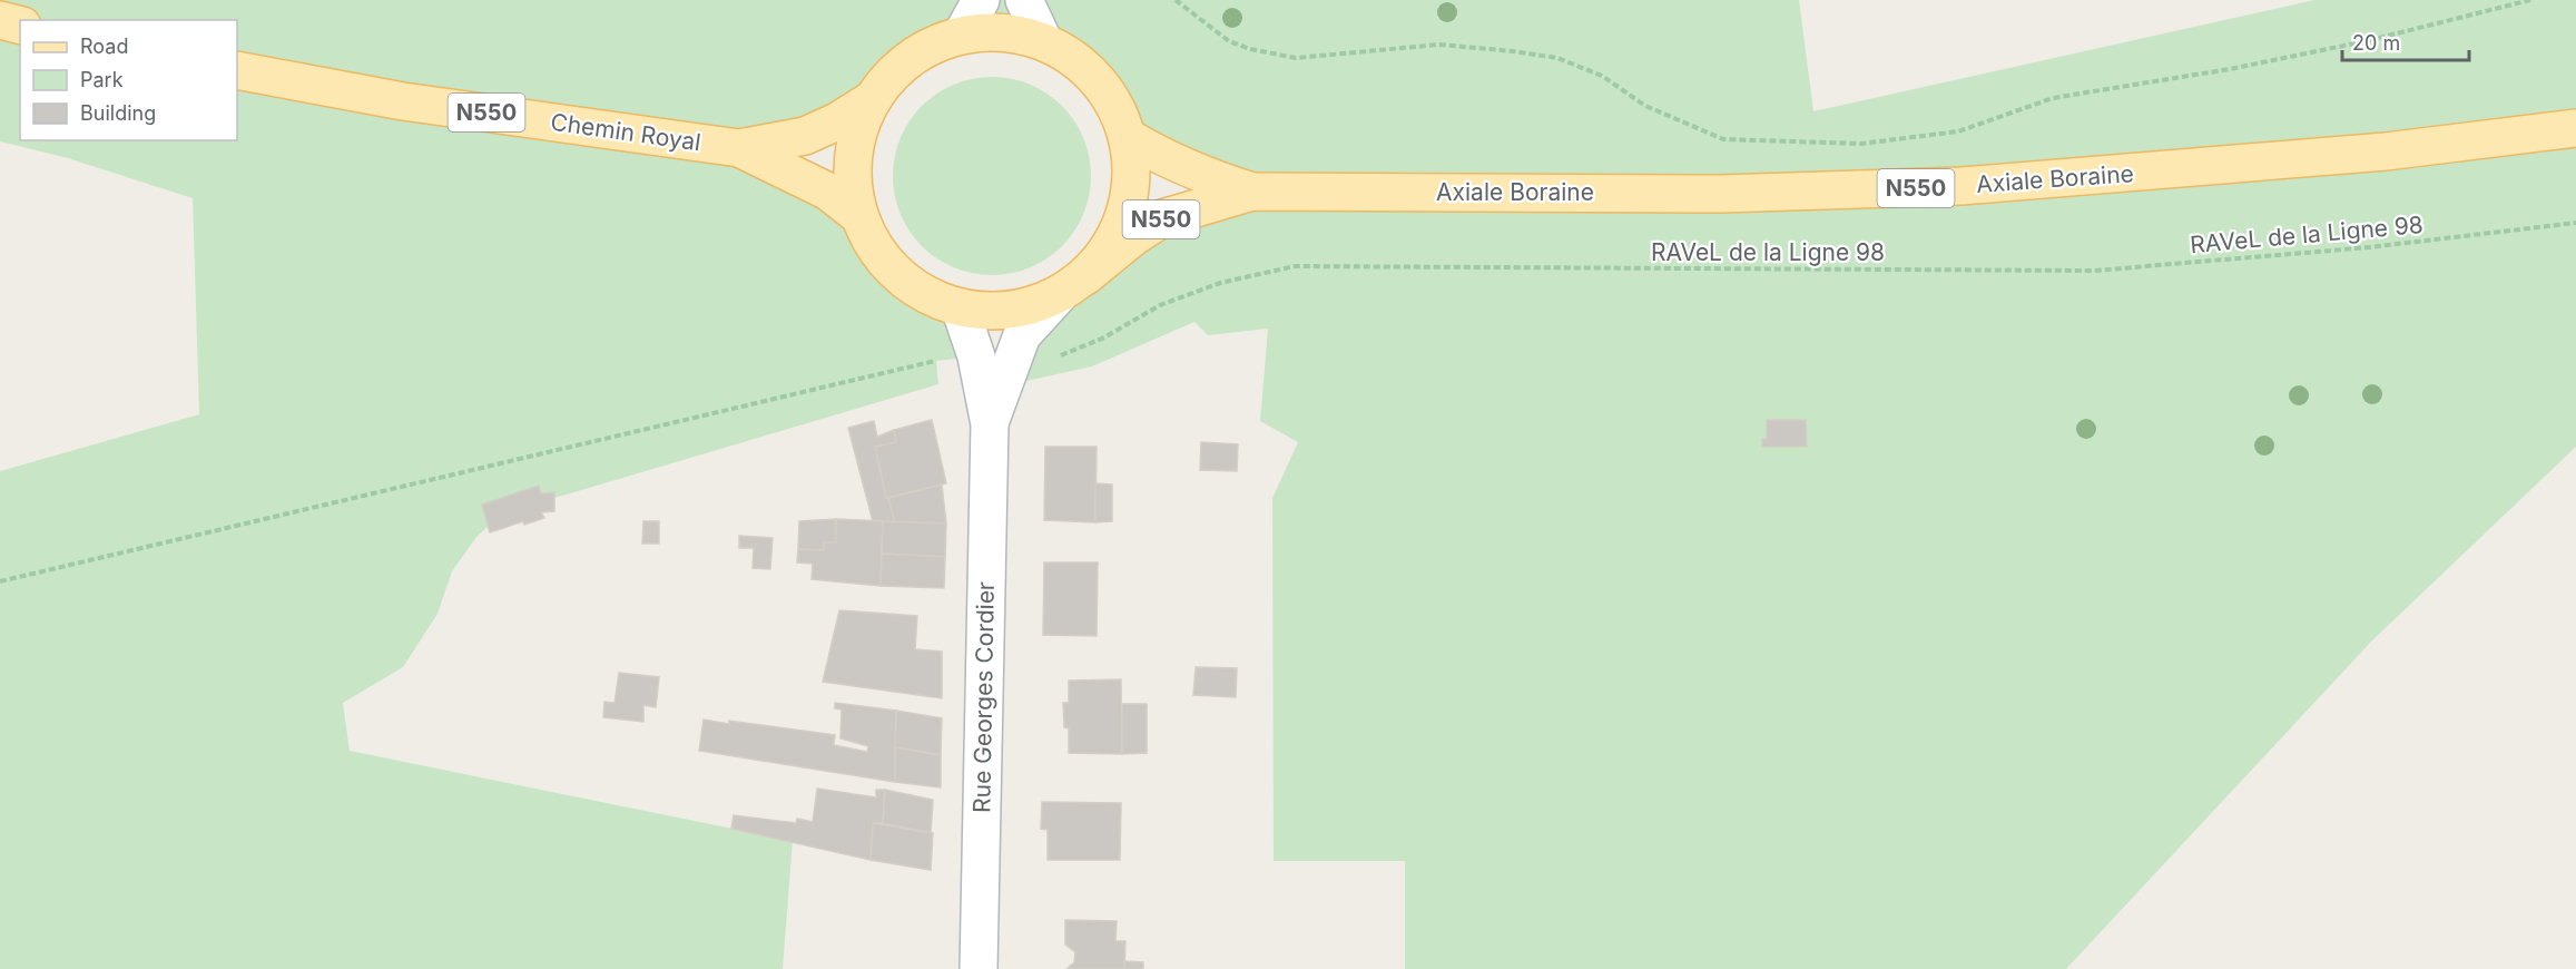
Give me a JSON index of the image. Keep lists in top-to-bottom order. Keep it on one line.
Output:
{"streets":{"main road":["N550","Chemin Royal","Axiale Boraine"],"street":["Rue Georges Cordier"],"path":["RAVeL de la Ligne 98"]},"crossings":[["RAVeL de la Ligne 98","Rue Georges Cordier"]],"legend":["Road","Park","Building"],"scale_bar":"20 m"}
